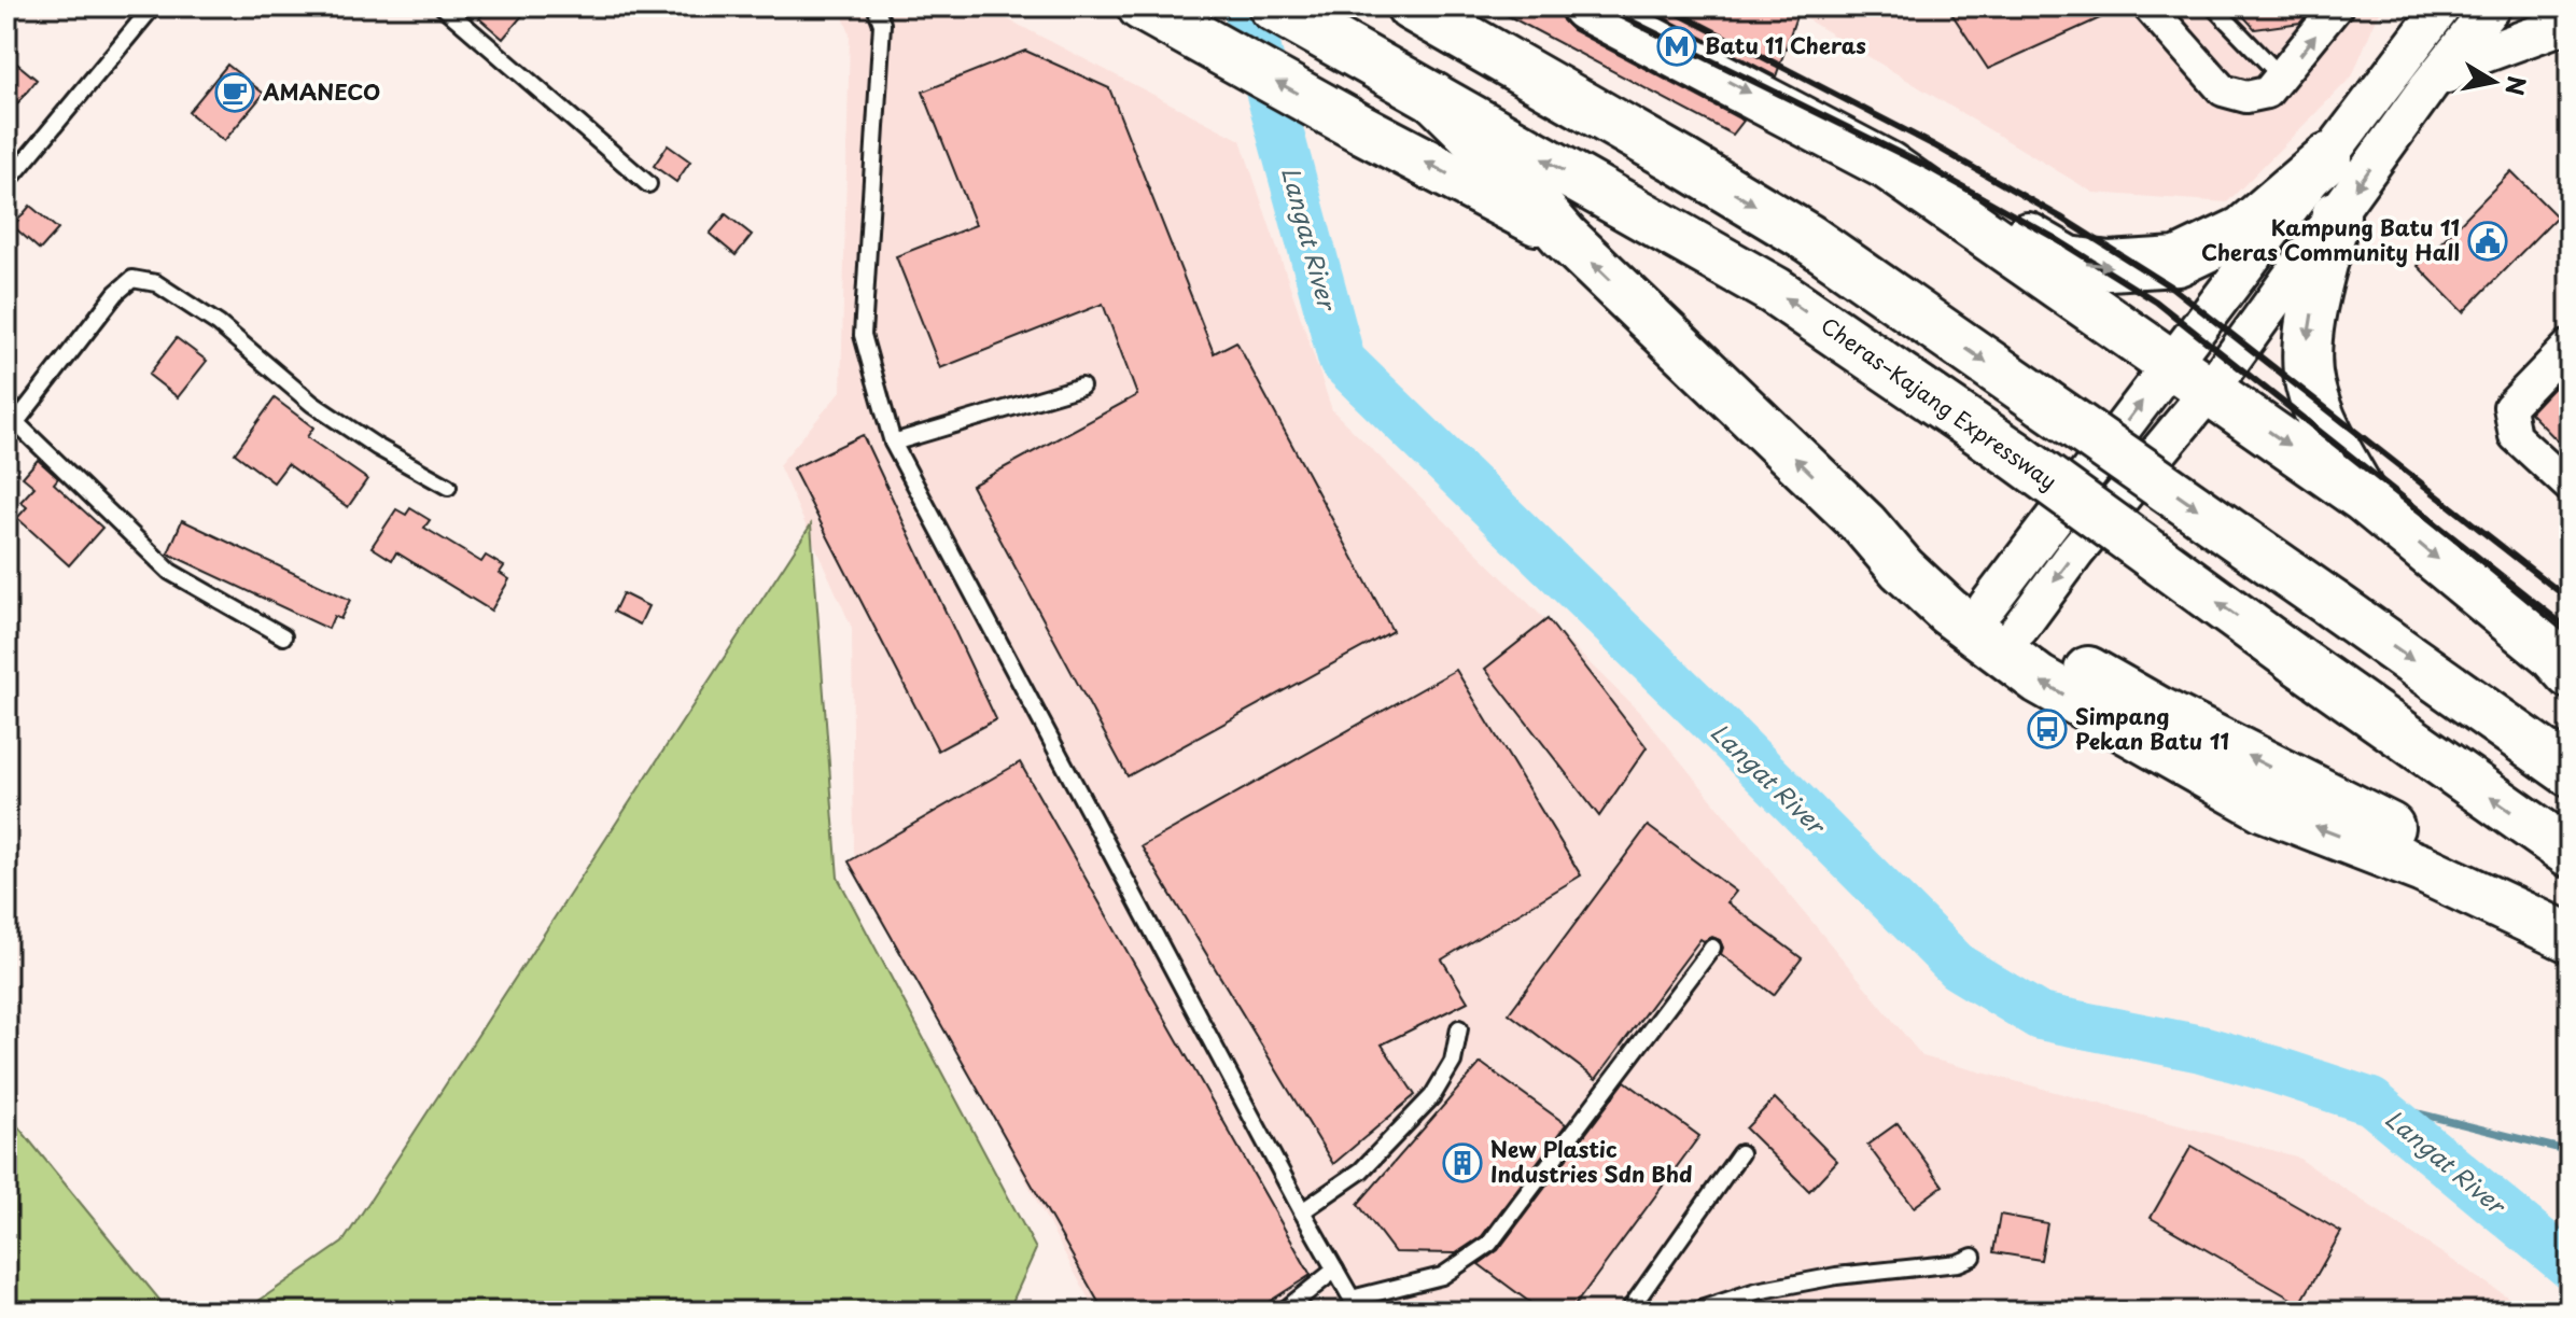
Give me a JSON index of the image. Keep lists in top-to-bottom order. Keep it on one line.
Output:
{"streets":{"highway":["Cheras–Kajang Expressway"]},"water":["Langat River"],"places":{"metro station":["Batu 11 Cheras"],"cafe":["AMANECO"],"public building":["Kampung Batu 11 Cheras Community Hall"],"bus stop":["Simpang Pekan Batu 11"],"building":["New Plastic Industries Sdn Bhd"]},"north":"right"}
